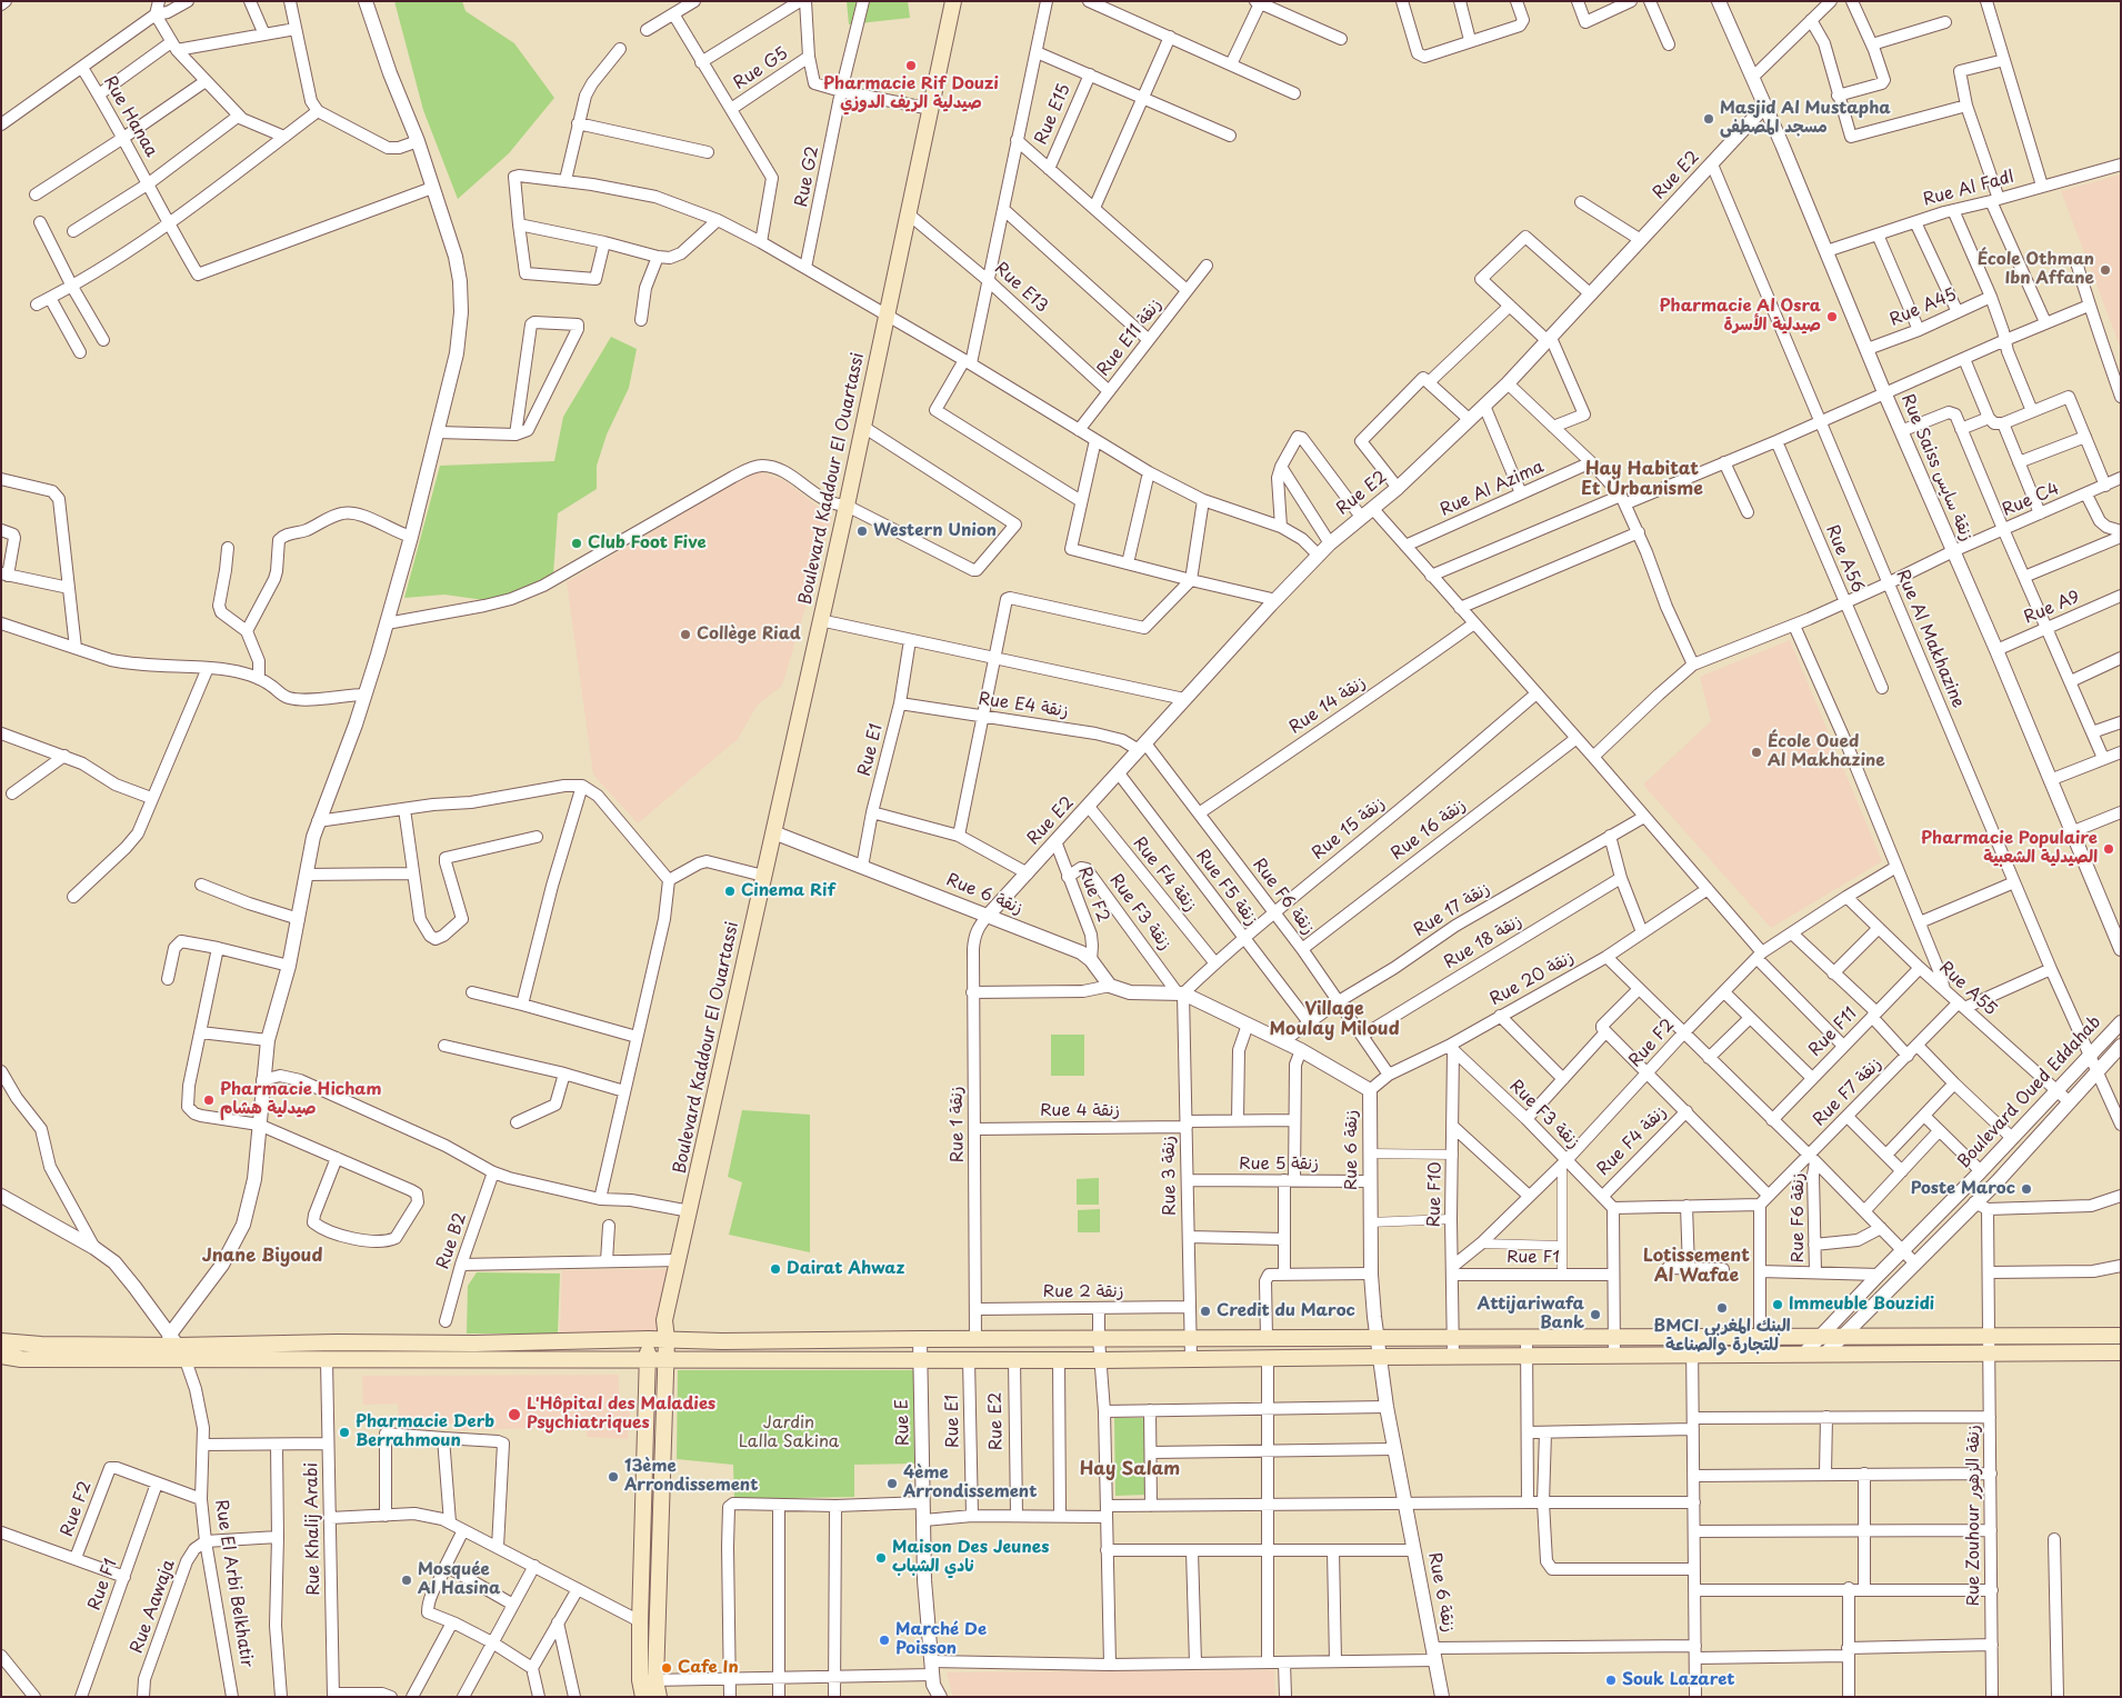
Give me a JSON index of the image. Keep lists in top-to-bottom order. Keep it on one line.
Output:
{"streets":{"main road":["Boulevard Kaddour El Ouartassi"],"street":["Rue G5","Rue E15","Rue Hanaa","Rue E2","Rue G2","Rue Al Fadl","Rue E13","Rue A45","Rue E11 زنقة","Rue Saiss زنقة سايس","Rue Al Azima","Rue C4","Rue A56","Rue A9","Rue Al Makhazine","Rue E4 زنقة","Rue 14 زنقة","Rue E1","Rue 15 زنقة","Rue 16 زنقة","Rue F4 زنقة","Rue F5 زنقة","Rue 6 زنقة","Rue F2","Rue F6 زنقة","Rue 17 زنقة","Rue F3 زنقة","Rue 18 زنقة","Rue 20 زنقة","Rue A55","Rue F11","Rue F7 زنقة","Boulevard Oued Eddahab","Rue 4 زنقة","Rue 1 زنقة","Rue 5 زنقة","Rue 3 زنقة","Rue F10","Rue B2","Rue F1","Rue 2 زنقة","Rue E","Rue Zouhour زنقة الزهور","Rue Khalij Arabi","Rue El Arbi Belkhatir","Rue Aawaja"]},"crossings":[["Rue E2","Rue Saiss زنقة سايس"],["Rue E2","Rue Al Makhazine"],["Rue E2","Rue E4 زنقة"],["Rue E2","Rue F4 زنقة"],["Rue E2","Rue F5 زنقة"],["Rue E2","Rue 6 زنقة"],["Rue E2","Rue F2"],["Rue E2","Rue F6 زنقة"],["Rue E2","Rue 1 زنقة"],["Rue Al Fadl","Rue Saiss زنقة سايس"],["Rue E13","Rue E11 زنقة"],["Rue E13","Boulevard Kaddour El Ouartassi"],["Rue A45","Rue Saiss زنقة سايس"],["Rue Saiss زنقة سايس","Rue C4"],["Rue Saiss زنقة سايس","Rue A9"],["Boulevard Kaddour El Ouartassi","Rue 6 زنقة"],["Rue C4","Rue A56"],["Rue C4","Rue Al Makhazine"],["Rue Al Makhazine","Boulevard Oued Eddahab"],["Rue E4 زنقة","Rue E1"],["Rue E4 زنقة","Rue F6 زنقة"],["Rue 14 زنقة","Rue F6 زنقة"],["Rue E1","Rue 6 زنقة"],["Rue 15 زنقة","Rue F4 زنقة"],["Rue 15 زنقة","Rue F5 زنقة"],["Rue 15 زنقة","Rue 6 زنقة"],["Rue 15 زنقة","Rue F6 زنقة"],["Rue 15 زنقة","Rue F3 زنقة"],["Rue 15 زنقة","Rue 3 زنقة"],["Rue 16 زنقة","Rue F6 زنقة"],["Rue F4 زنقة","Rue F3 زنقة"],["Rue F5 زنقة","Rue 17 زنقة"],["Rue 6 زنقة","Rue F2"],["Rue 6 زنقة","Rue 17 زنقة"],["Rue 6 زنقة","Rue F3 زنقة"],["Rue 6 زنقة","Rue 20 زنقة"],["Rue 6 زنقة","Rue 1 زنقة"],["Rue 6 زنقة","Rue 5 زنقة"],["Rue 6 زنقة","Rue 3 زنقة"],["Rue F2","Rue F3 زنقة"],["Rue F2","Rue A55"],["Rue F2","Rue F10"],["Rue F2","Rue F1"],["Rue F2","Rue El Arbi Belkhatir"],["Rue F6 زنقة","Rue 17 زنقة"],["Rue F6 زنقة","Rue 18 زنقة"],["Rue F6 زنقة","Rue 20 زنقة"],["Rue F6 زنقة","Rue F7 زنقة"],["Rue F3 زنقة","Rue 20 زنقة"],["Rue F3 زنقة","Rue 3 زنقة"],["Rue F3 زنقة","Rue F10"],["Rue 20 زنقة","Rue F10"],["Rue A55","Rue F11"],["Rue A55","Rue F7 زنقة"],["Rue A55","Boulevard Oued Eddahab"],["Rue 4 زنقة","Rue 1 زنقة"],["Rue 4 زنقة","Rue 3 زنقة"],["Rue 1 زنقة","Rue 2 زنقة"],["Rue 5 زنقة","Rue 3 زنقة"],["Rue 3 زنقة","Rue 2 زنقة"],["Rue F10","Rue F1"],["Rue El Arbi Belkhatir","Rue Aawaja"]],"districts":["Hay Habitat Et Urbanisme","Village Moulay Miloud","Jnane Biyoud","Lotissement Al Wafae","Hay Salam"],"parks":["Jardin Lalla Sakina"],"places":["Pharmacie Rif Douzi صيدلية الريف الدوزي","Masjid Al Mustapha مسجد المصطفى","École Othman Ibn Affane","Pharmacie Al Osra صيدلية الأسرة","Western Union","Club Foot Five","Collège Riad","École Oued Al Makhazine","Pharmacie Populaire الصيدلية الشعبية","Cinema Rif","Pharmacie Hicham صيدلية هشام","Poste Maroc","Dairat Ahwaz","Immeuble Bouzidi","BMCI البنك المغربي للتجارة والصناعة","Credit du Maroc","Attijariwafa Bank","L'Hôpital des Maladies Psychiatriques","Pharmacie Derb Berrahmoun","13ème Arrondissement","4ème Arrondissement","Maison Des Jeunes نادي الشباب","Mosquée Al Hasina","Marché De Poisson","Cafe In","Souk Lazaret"]}
